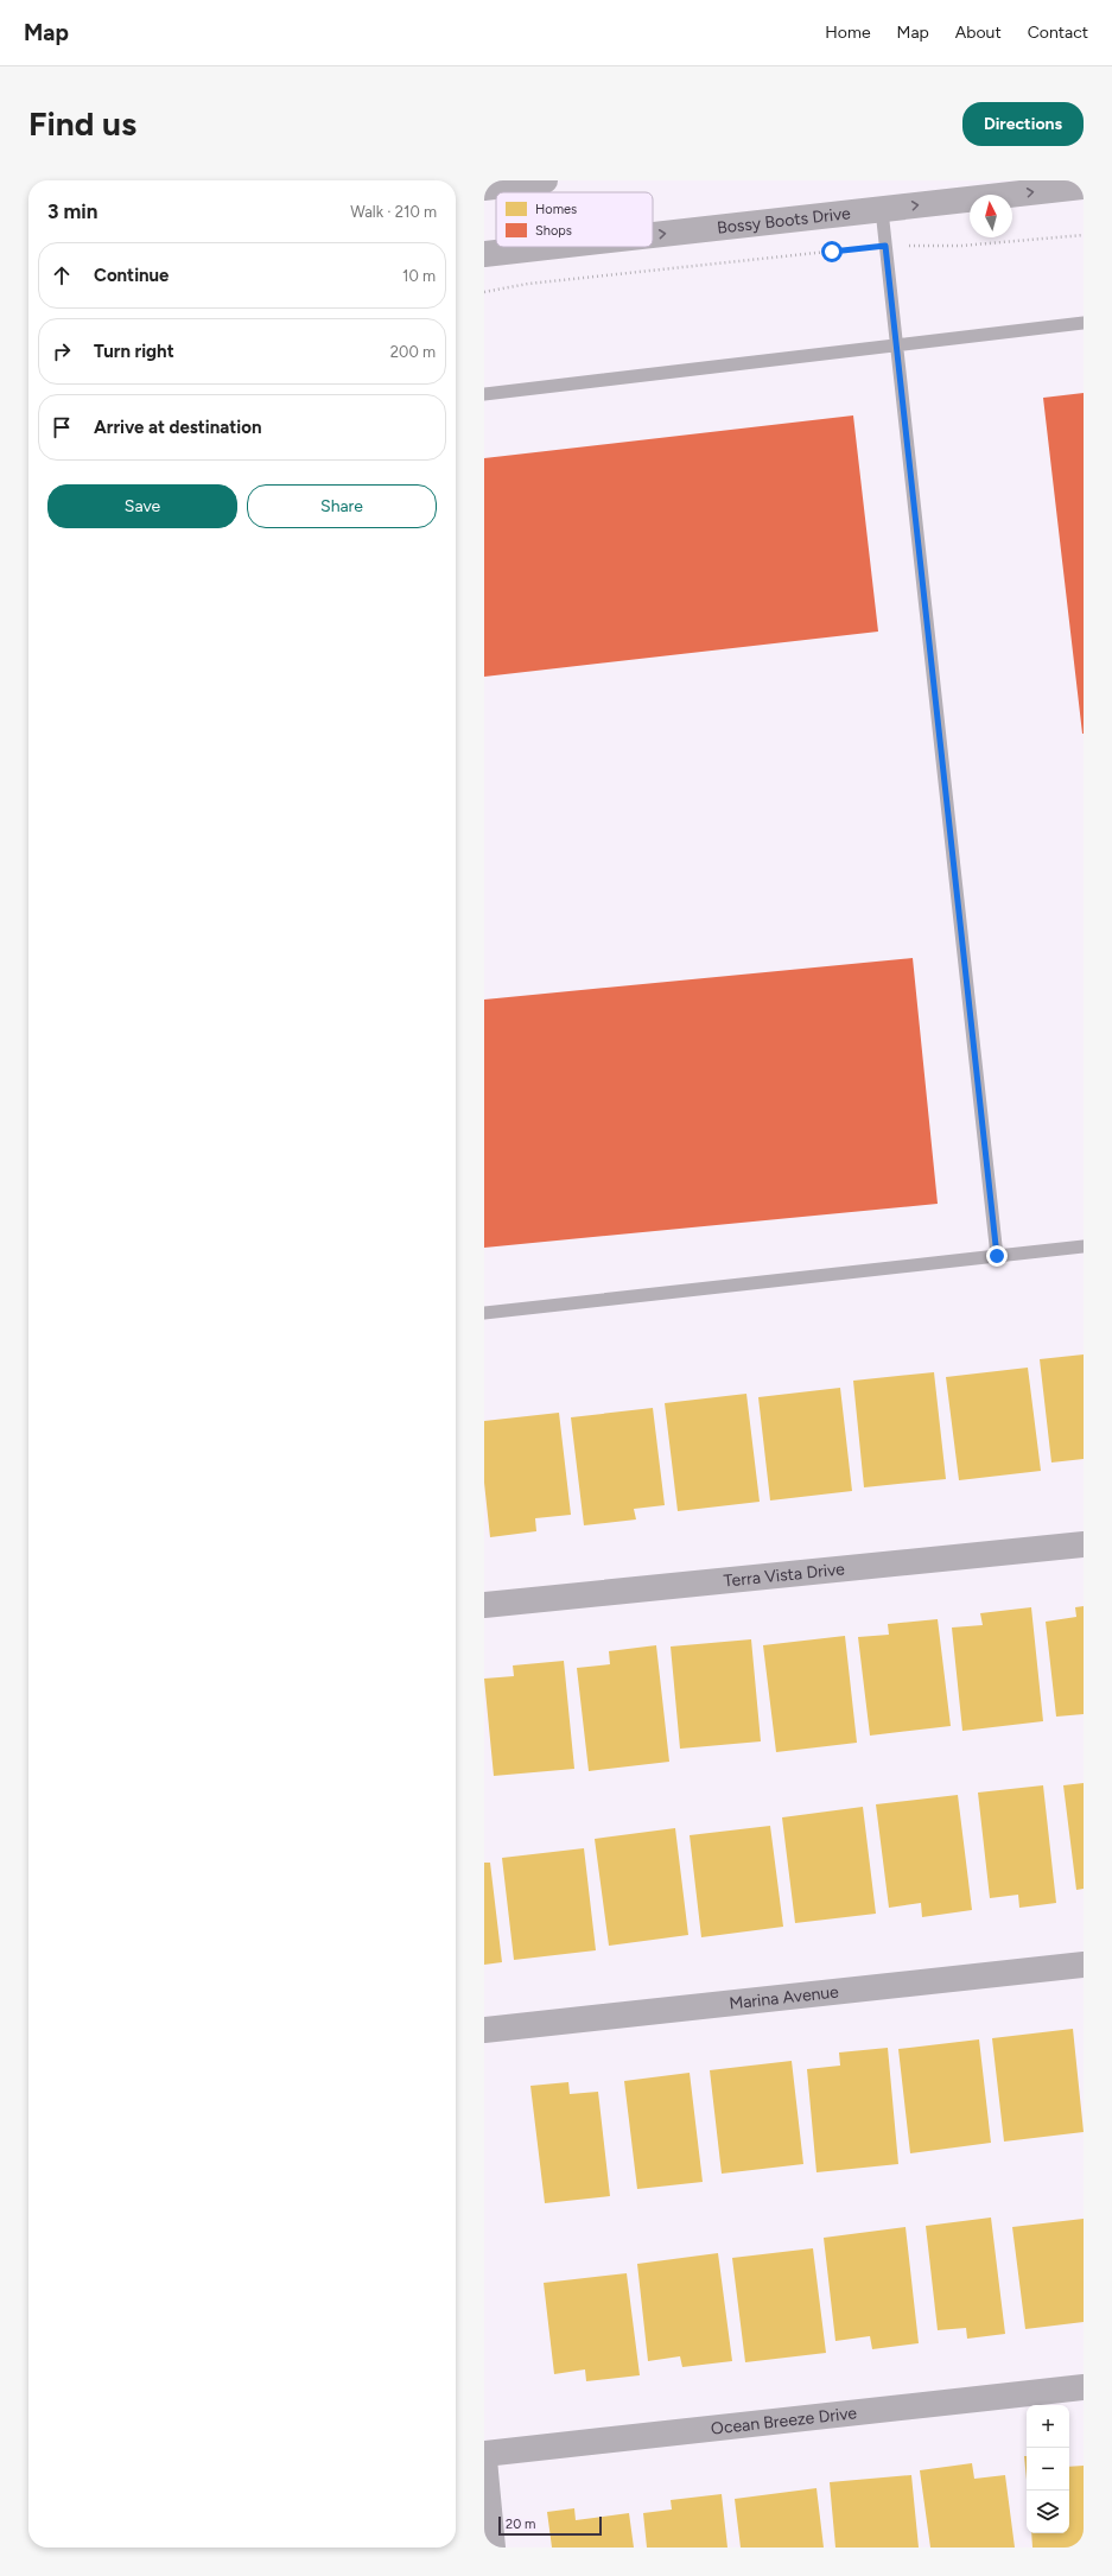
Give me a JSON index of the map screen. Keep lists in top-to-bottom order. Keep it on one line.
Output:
{"streets":{"street":["Bossy Boots Drive","Terra Vista Drive","Marina Avenue","Ocean Breeze Drive"]},"one_way":["Bossy Boots Drive"],"legend":["Homes","Shops"],"scale_bar":"20 m","north":"top","page":{"header":"Map","nav":["Home","Map","About","Contact"],"buttons":["Directions",["Save","Share"]],"title":"Find us","heading":["3 min","Walk · 210 m"],"list":[["Continue","10 m"],["Turn right","200 m"],"Arrive at destination"],"map_buttons":["+","−"],"scale":"20 m"}}
